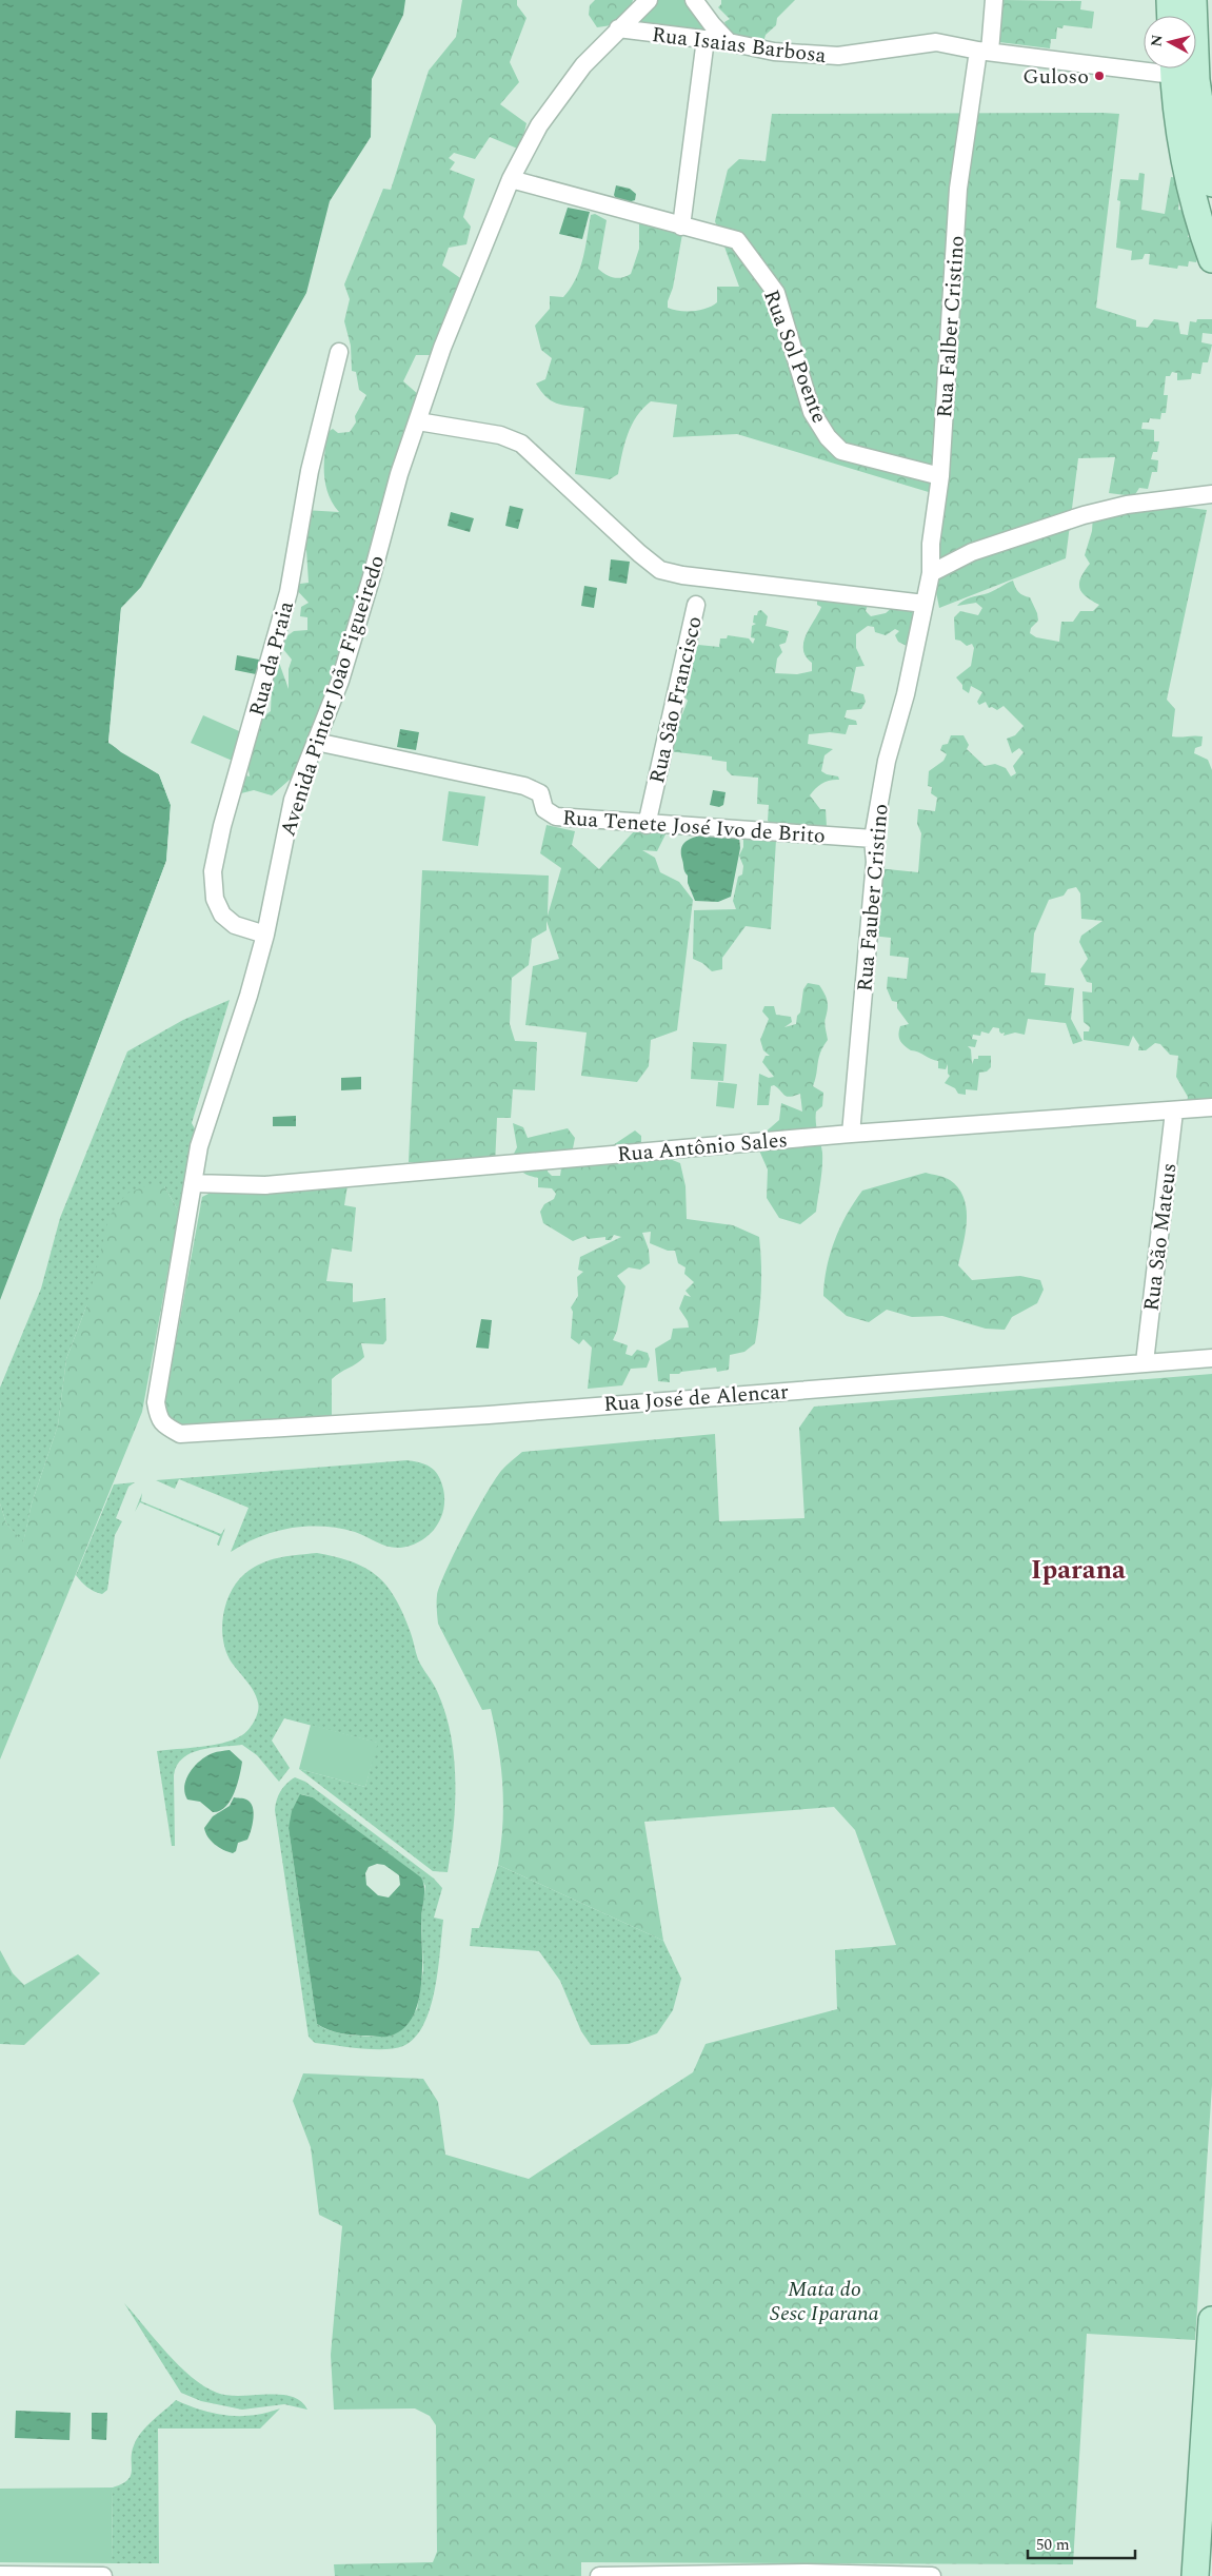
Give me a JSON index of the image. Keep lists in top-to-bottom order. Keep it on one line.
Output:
{"streets":{"street":["Rua Isaias Barbosa","Rua Falber Cristino","Rua Sol Poente","Rua da Praia","Avenida Pintor João Figueiredo","Rua São Francisco","Rua Tenete José Ivo de Brito","Rua Fauber Cristino","Rua Antônio Sales","Rua São Mateus","Rua José de Alencar"]},"crossings":[["Rua Isaias Barbosa","Rua Falber Cristino"],["Rua Isaias Barbosa","Avenida Pintor João Figueiredo"],["Rua Falber Cristino","Rua Sol Poente"],["Rua Falber Cristino","Rua Fauber Cristino"],["Rua Sol Poente","Avenida Pintor João Figueiredo"],["Rua da Praia","Avenida Pintor João Figueiredo"],["Avenida Pintor João Figueiredo","Rua Tenete José Ivo de Brito"],["Avenida Pintor João Figueiredo","Rua Antônio Sales"],["Avenida Pintor João Figueiredo","Rua José de Alencar"],["Rua São Francisco","Rua Tenete José Ivo de Brito"],["Rua Tenete José Ivo de Brito","Rua Fauber Cristino"],["Rua Fauber Cristino","Rua Antônio Sales"],["Rua Antônio Sales","Rua São Mateus"],["Rua São Mateus","Rua José de Alencar"]],"districts":["Iparana"],"parks":["Mata do Sesc Iparana"],"places":["Guloso"],"scale_bar":"50 m","north":"left"}
